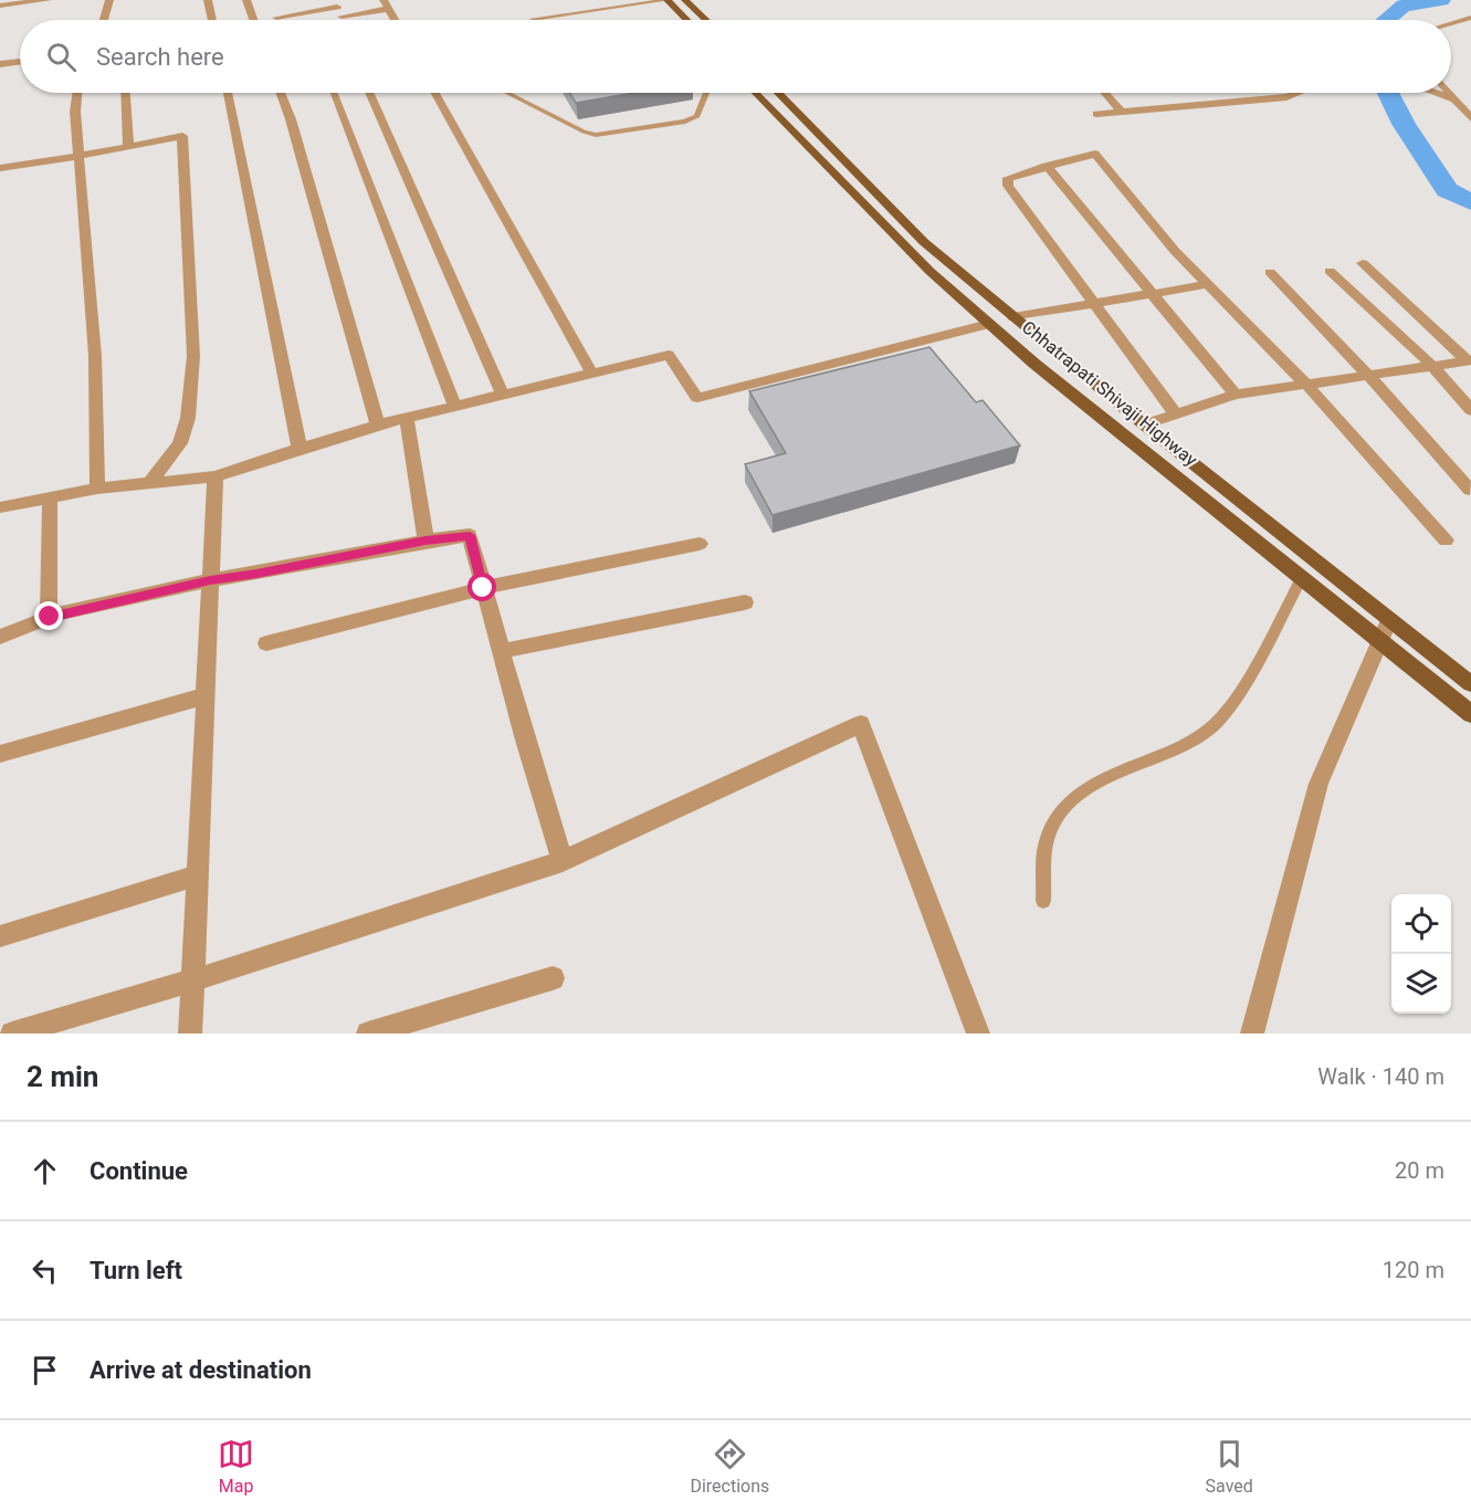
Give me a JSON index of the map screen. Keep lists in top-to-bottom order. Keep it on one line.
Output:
{"streets":{"main road":["Chhatrapati Shivaji Highway"]},"page":{"search":"Search here","heading":["2 min","Walk · 140 m"],"list":[["Continue","20 m"],["Turn left","120 m"],"Arrive at destination"],"nav":["Map","Directions","Saved"]}}
